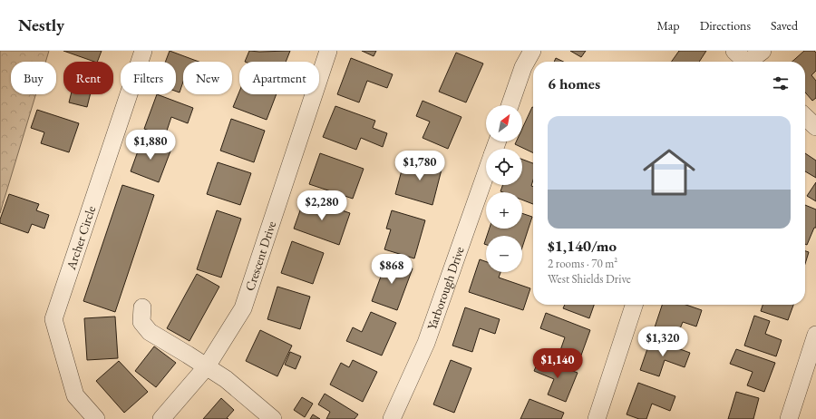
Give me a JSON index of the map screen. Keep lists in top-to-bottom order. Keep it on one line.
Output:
{"streets":{"street":["Archer Circle","Crescent Drive","Yarborough Drive"]},"north":"top right","page":{"header":"Nestly","nav":["Map","Directions","Saved"],"chip":["Buy","Rent","Filters","New","Apartment"],"heading":"6 homes","map_buttons":["+","−"],"list":[{"name":"$1,140/mo","note":"2 rooms · 70 m² · West Shields Drive"}],"price":["$1,880","$1,780","$2,280","$868","$1,320","$1,140"]}}
